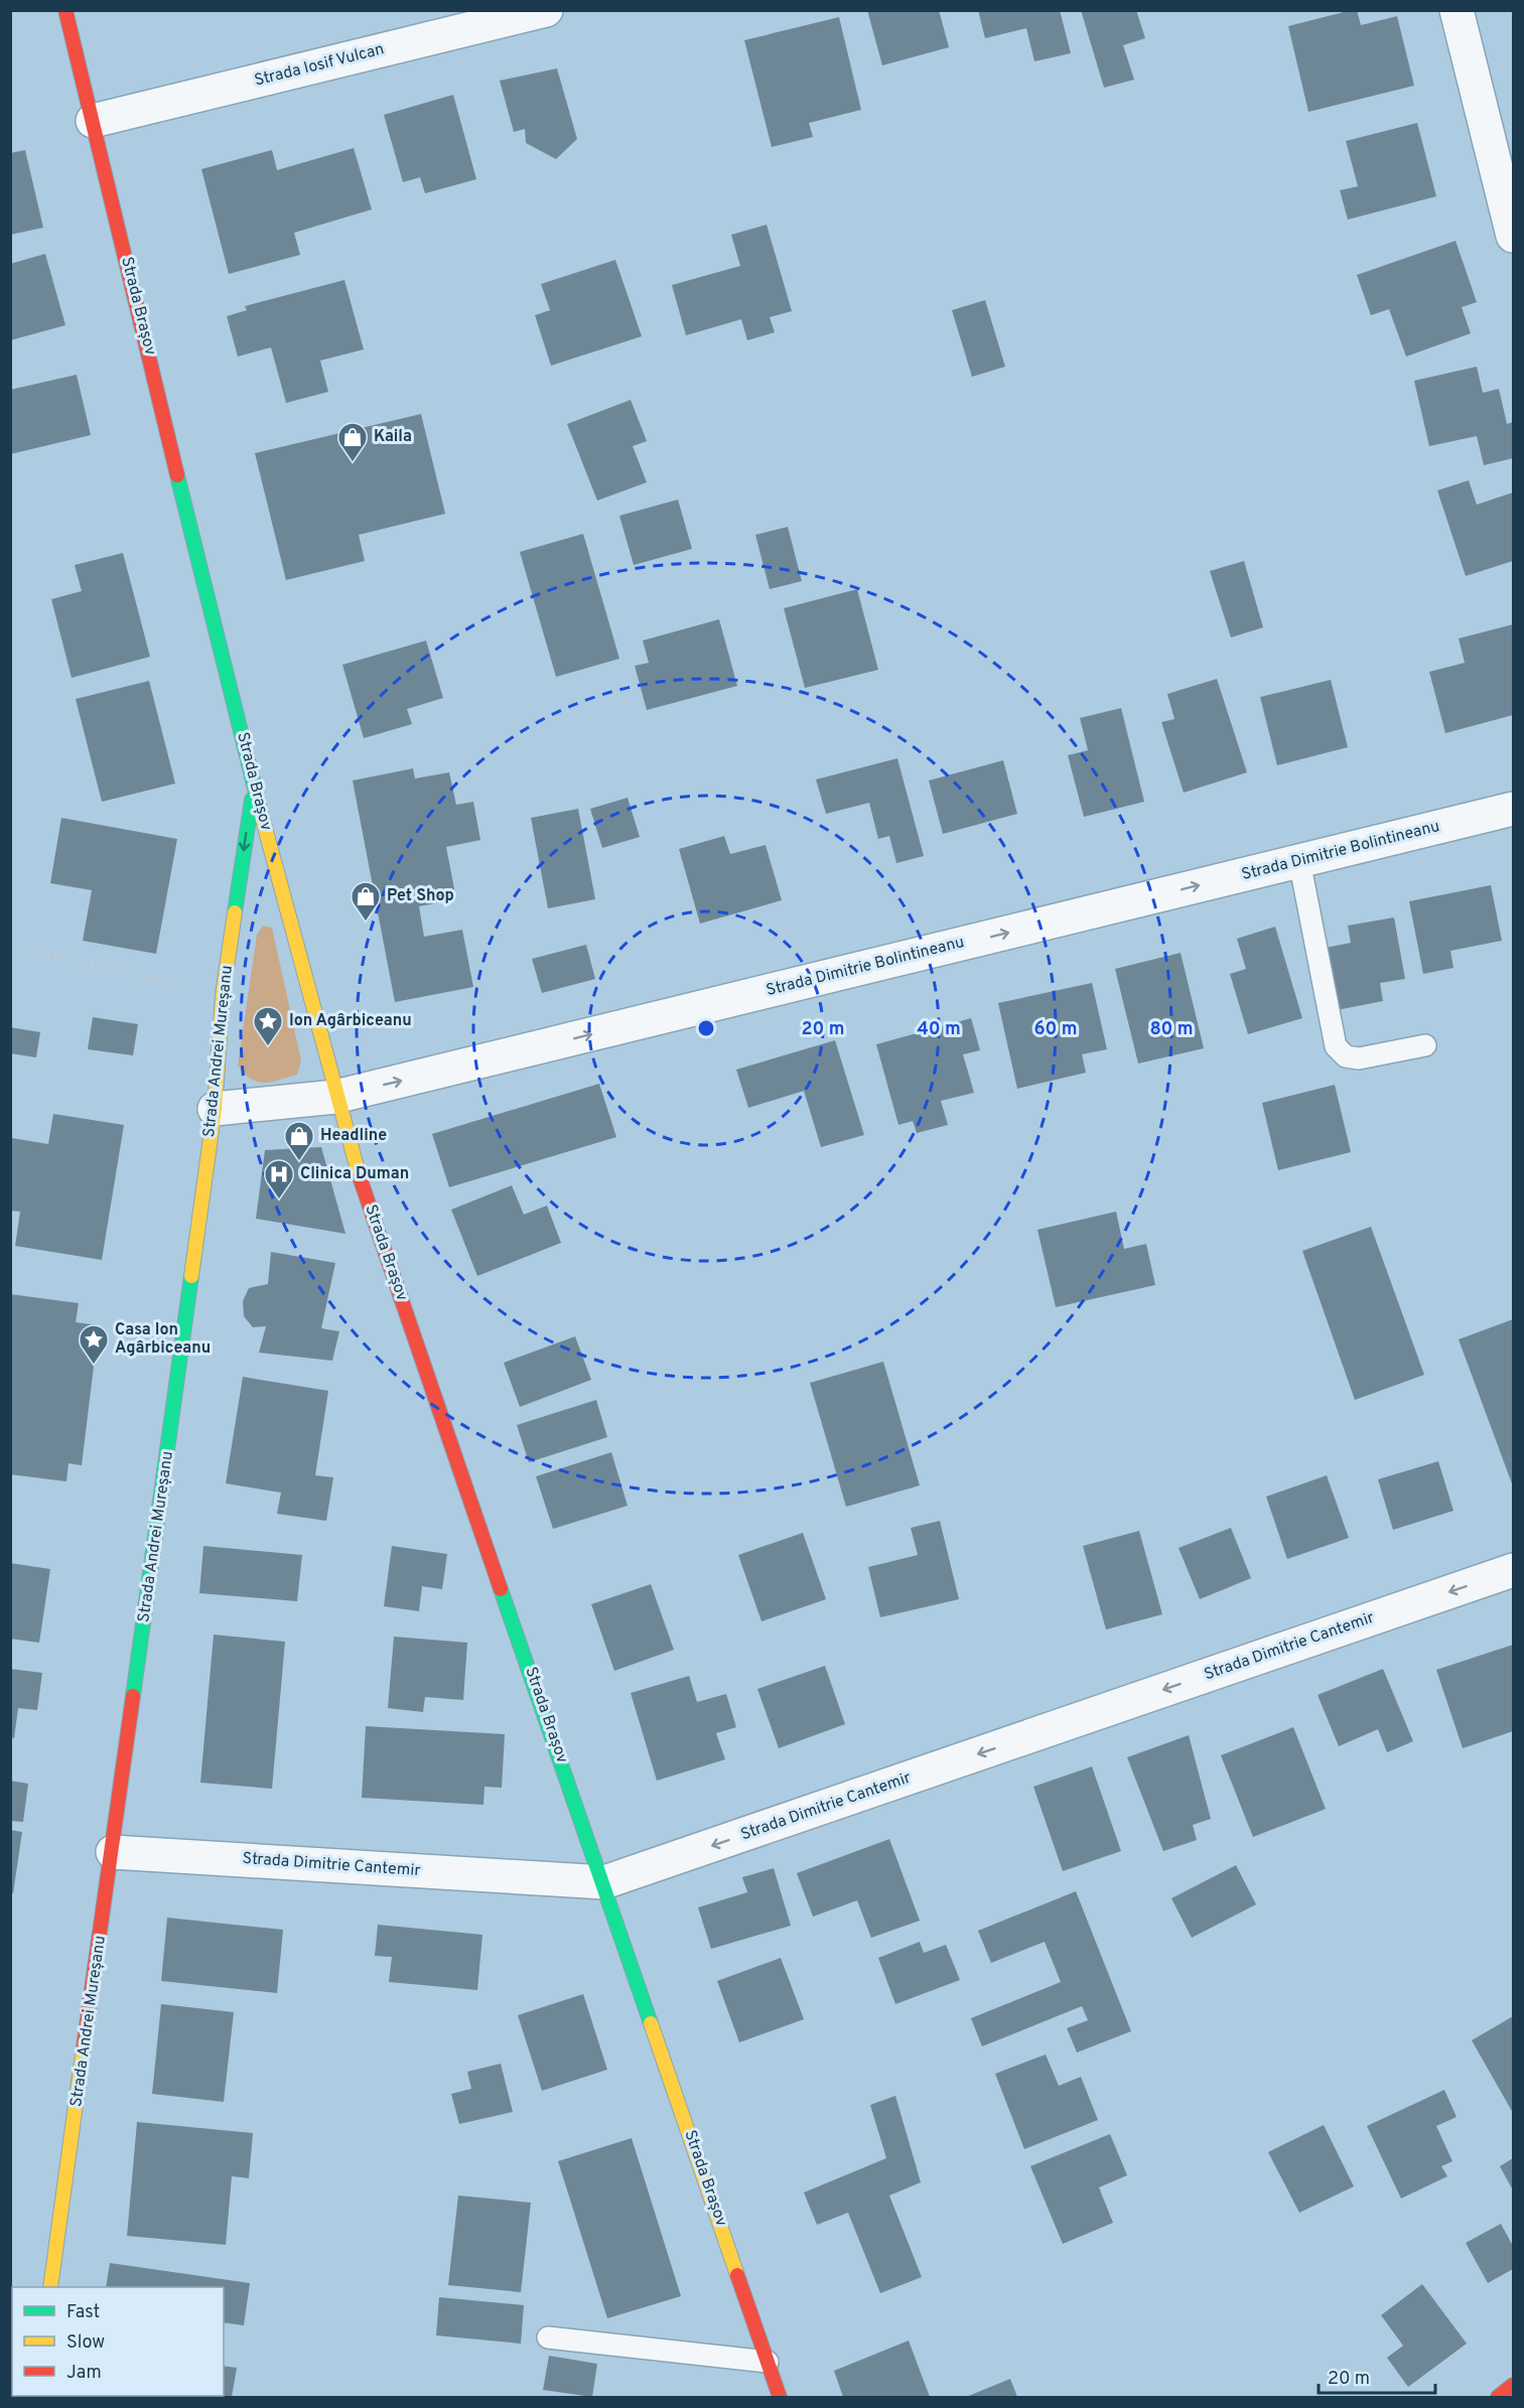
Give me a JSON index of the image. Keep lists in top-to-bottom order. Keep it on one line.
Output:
{"streets":{"street":["Strada Iosif Vulcan","Strada Brașov","Strada Dimitrie Bolintineanu","Strada Andrei Mureșanu","Strada Dimitrie Cantemir"]},"crossings":[["Strada Iosif Vulcan","Strada Brașov"],["Strada Brașov","Strada Dimitrie Bolintineanu"],["Strada Brașov","Strada Andrei Mureșanu"],["Strada Brașov","Strada Dimitrie Cantemir"],["Strada Dimitrie Bolintineanu","Strada Andrei Mureșanu"],["Strada Andrei Mureșanu","Strada Dimitrie Cantemir"]],"one_way":["Strada Dimitrie Bolintineanu","Strada Dimitrie Cantemir"],"places":{"shop":["Kaila","Pet Shop","Headline"],"place":["Ion Agârbiceanu","Casa Ion Agârbiceanu"],"hospital":["Clinica Duman"]},"legend":["Fast","Slow","Jam"],"scale_bar":"20 m","rings":["20 m","40 m","60 m","80 m"]}
